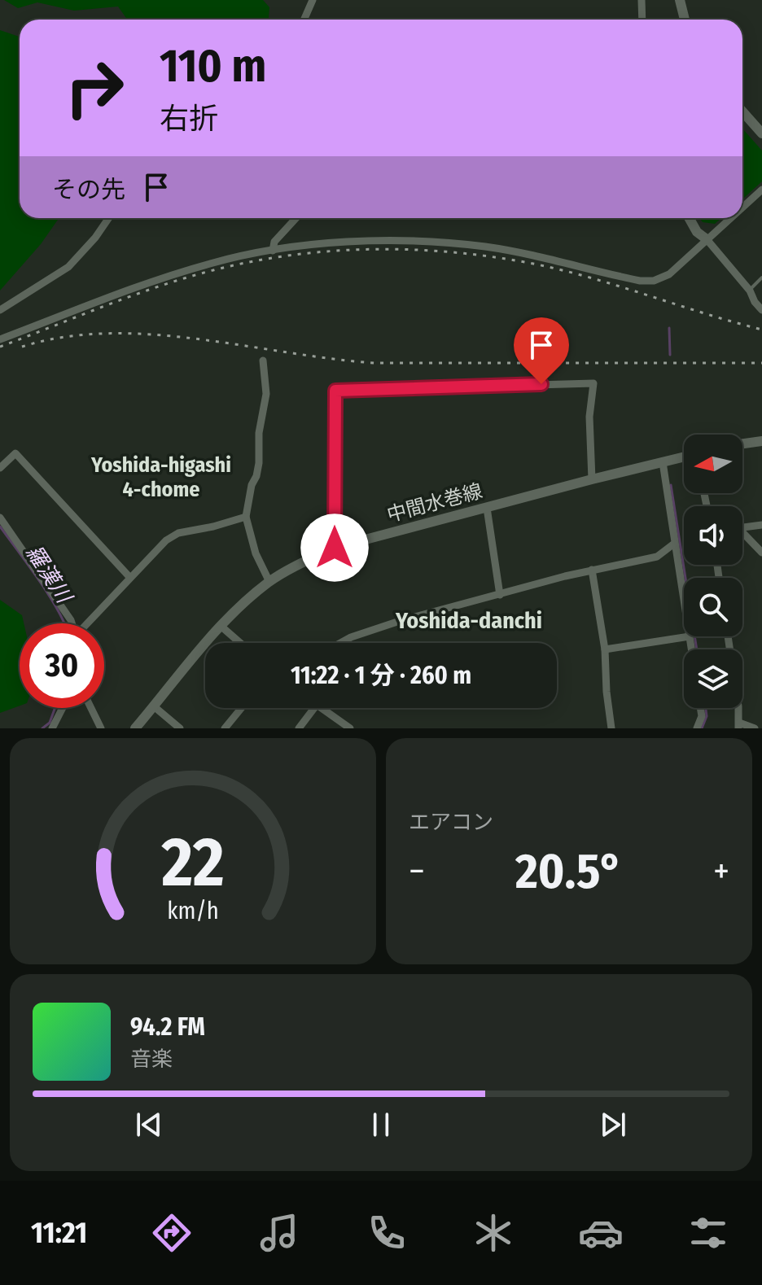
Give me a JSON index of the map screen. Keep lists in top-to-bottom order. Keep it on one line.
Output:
{"streets":{"main road":["中間水巻線"]},"districts":["Yoshida-higashi 4-chome","Yoshida-danchi"],"water":["羅漢川"],"north":"left","page":{"turn":["110 m","右折"],"then":"その先","limit":"30","trip":"11:22 · 1 分 · 260 m","tile":"エアコン","heat":["−","20.5°","+"],"song":["94.2 FM","音楽"],"tabs":"11:21","gauge":["22","km/h"]}}
